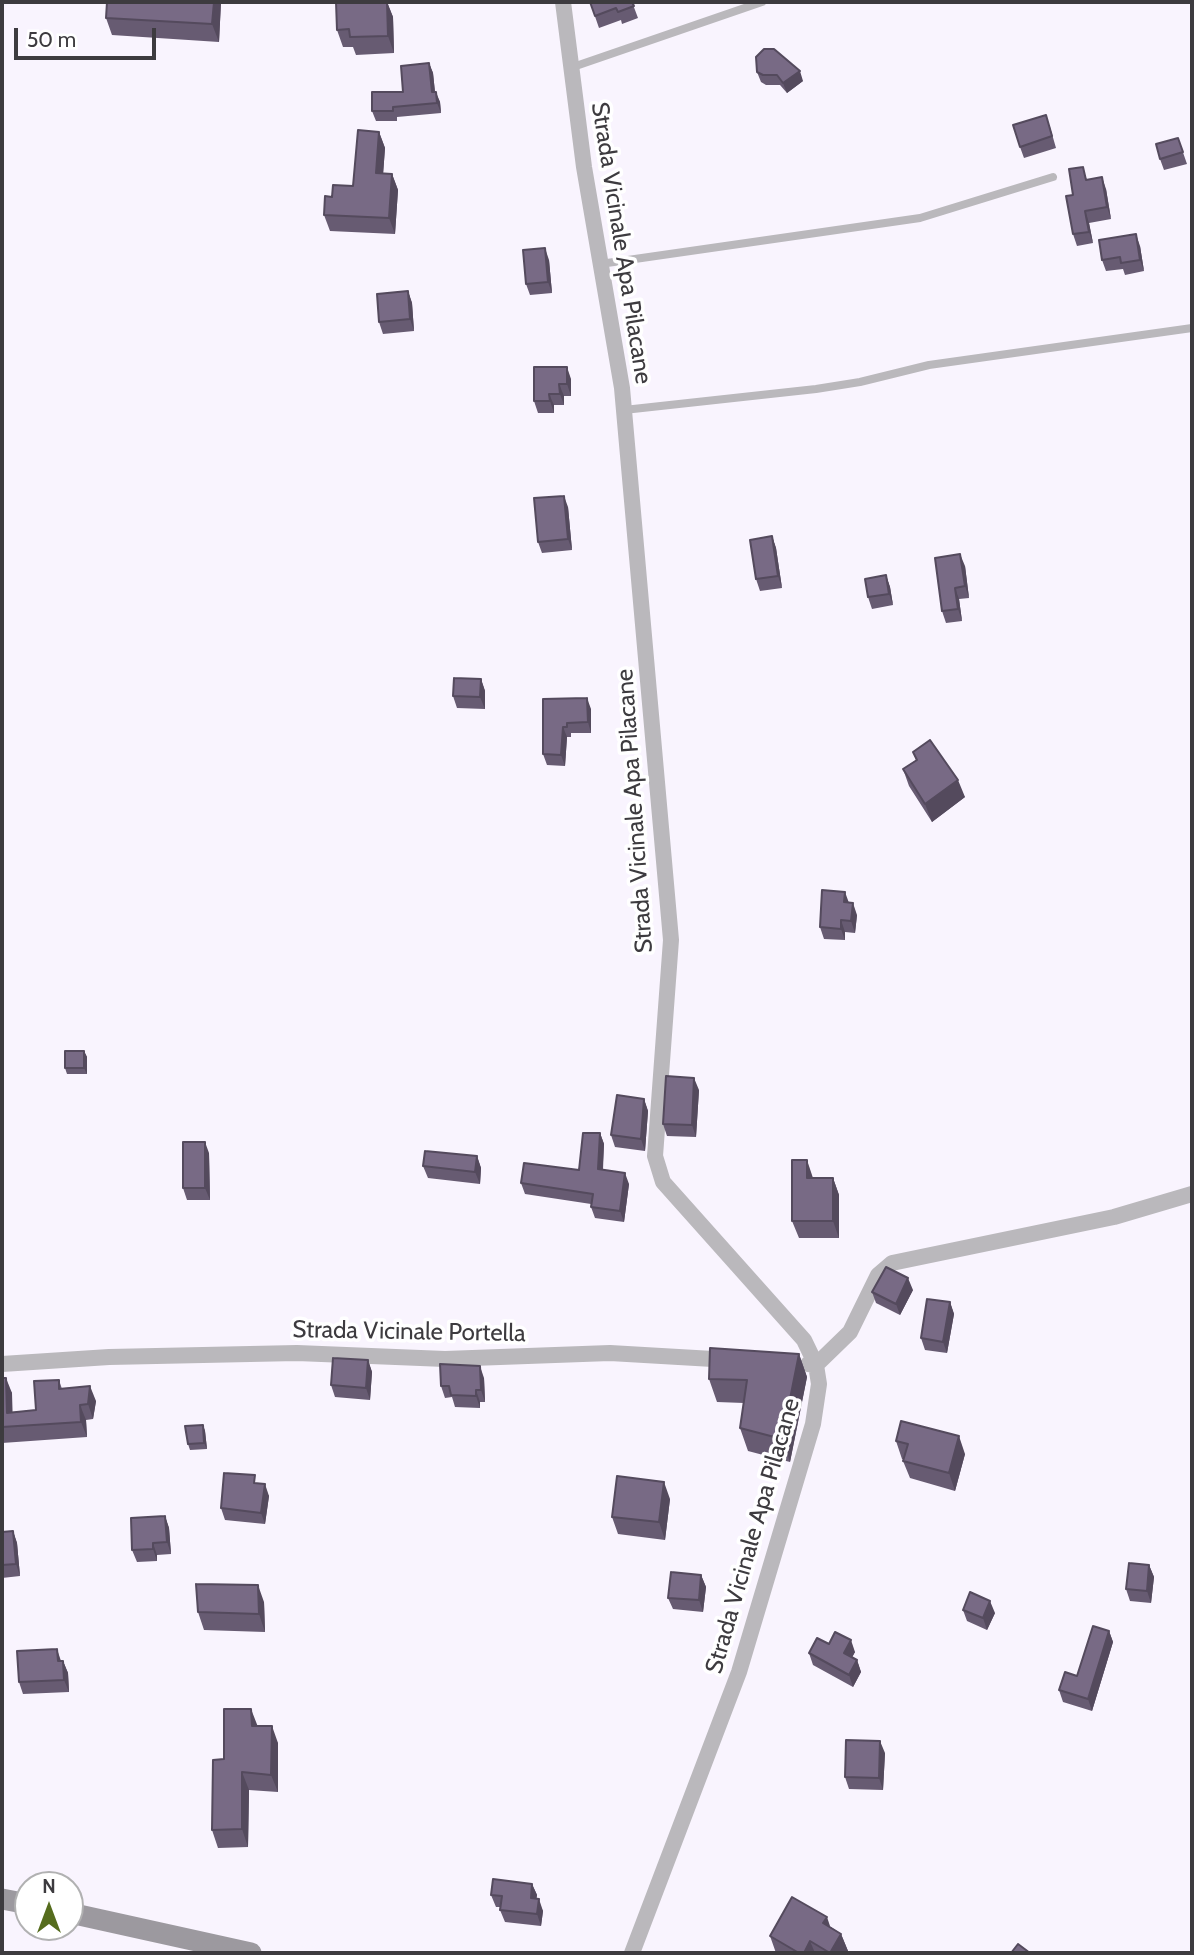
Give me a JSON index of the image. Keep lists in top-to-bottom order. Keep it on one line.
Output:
{"streets":{"street":["Strada Vicinale Apa Pilacane","Strada Vicinale Portella"]},"scale_bar":"50 m","north":"top"}
